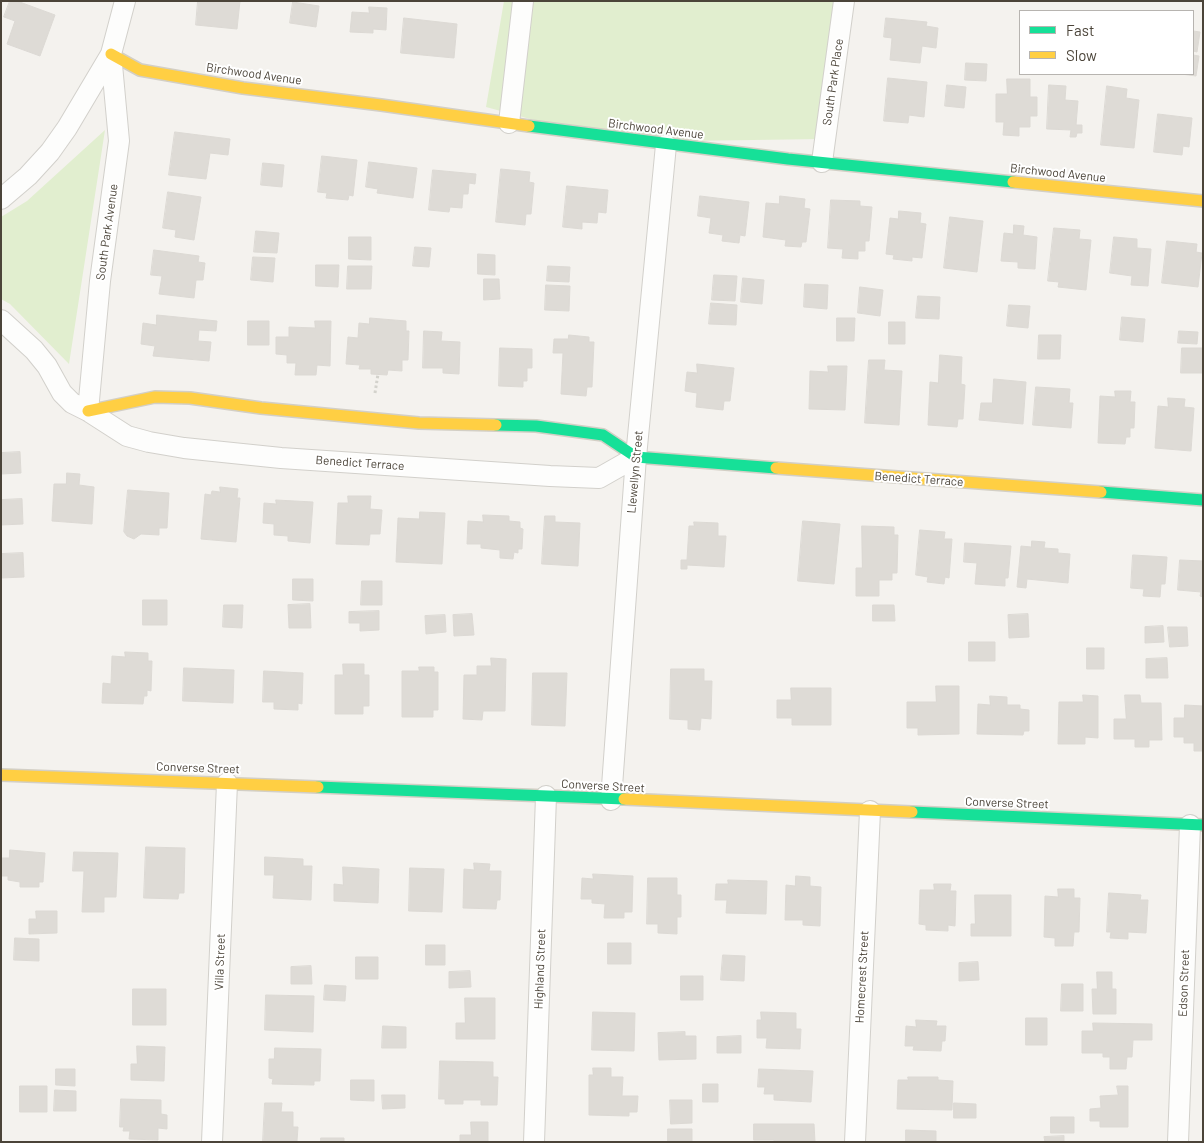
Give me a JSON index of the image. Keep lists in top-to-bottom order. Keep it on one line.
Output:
{"streets":{"street":["Birchwood Avenue","South Park Place","South Park Avenue","Benedict Terrace","Llewellyn Street","Converse Street","Villa Street","Highland Street","Homecrest Street","Edson Street"]},"crossings":[["Birchwood Avenue","South Park Place"],["Birchwood Avenue","South Park Avenue"],["Birchwood Avenue","Llewellyn Street"],["South Park Avenue","Benedict Terrace"],["Benedict Terrace","Llewellyn Street"],["Llewellyn Street","Converse Street"],["Converse Street","Villa Street"],["Converse Street","Highland Street"],["Converse Street","Homecrest Street"],["Converse Street","Edson Street"]],"legend":["Fast","Slow"]}
